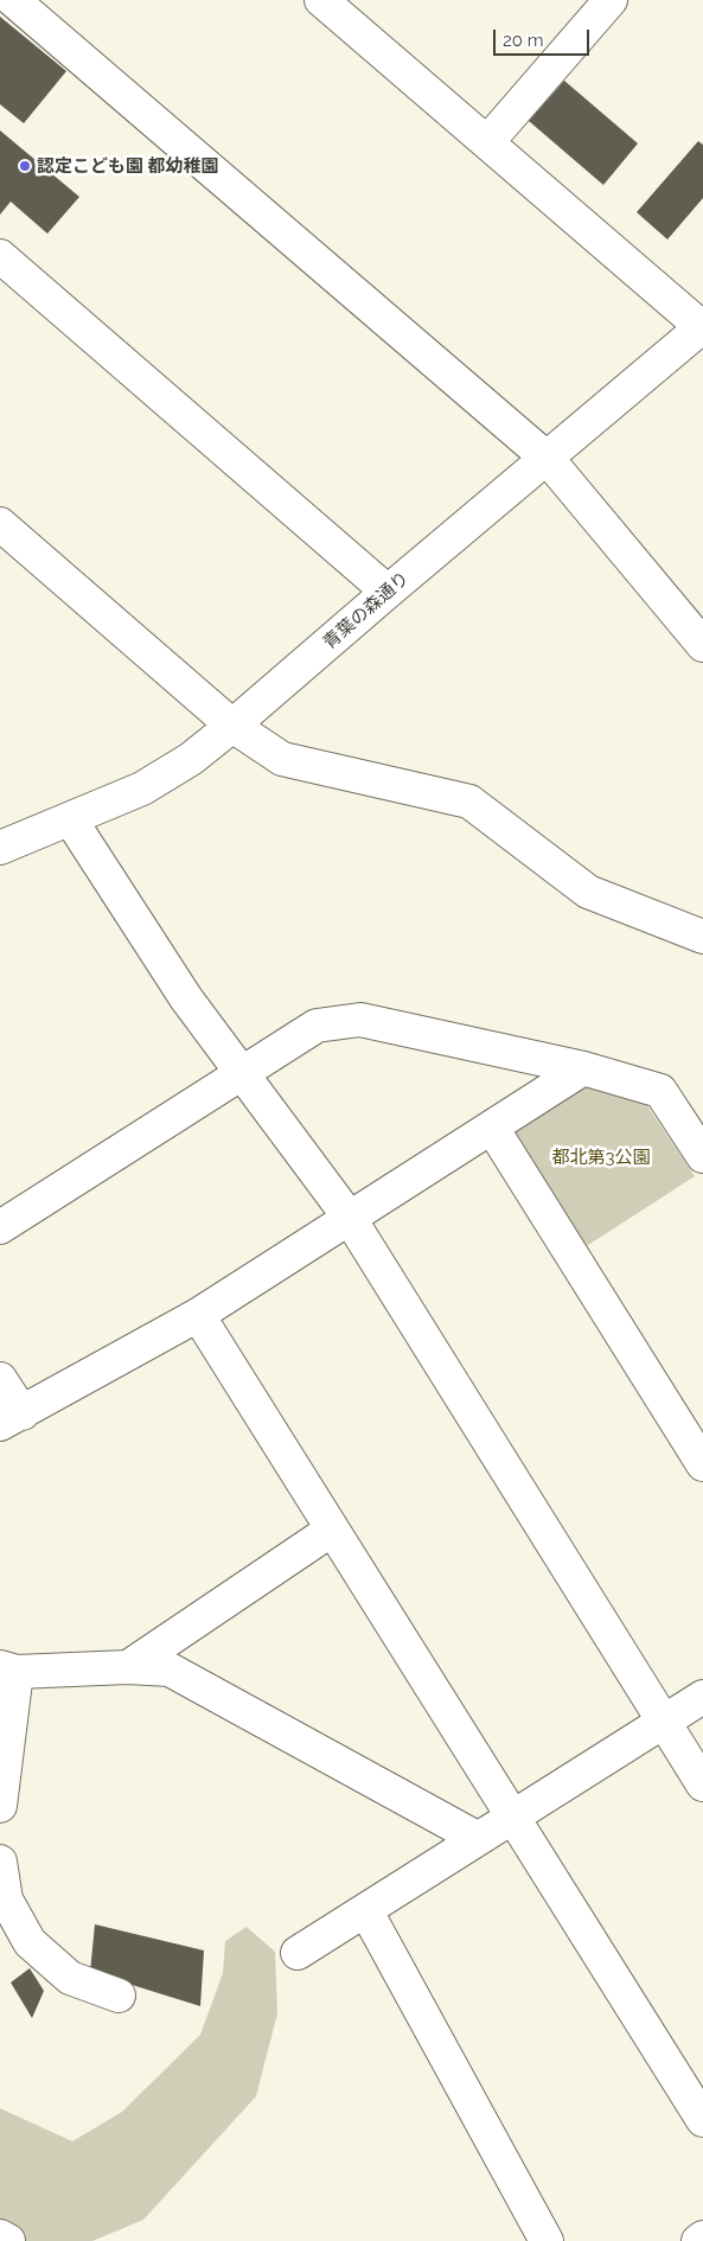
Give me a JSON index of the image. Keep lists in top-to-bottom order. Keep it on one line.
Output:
{"streets":{"street":["青葉の森通り"]},"parks":["都北第3公園"],"places":["認定こども園 都幼稚園"],"scale_bar":"20 m"}
